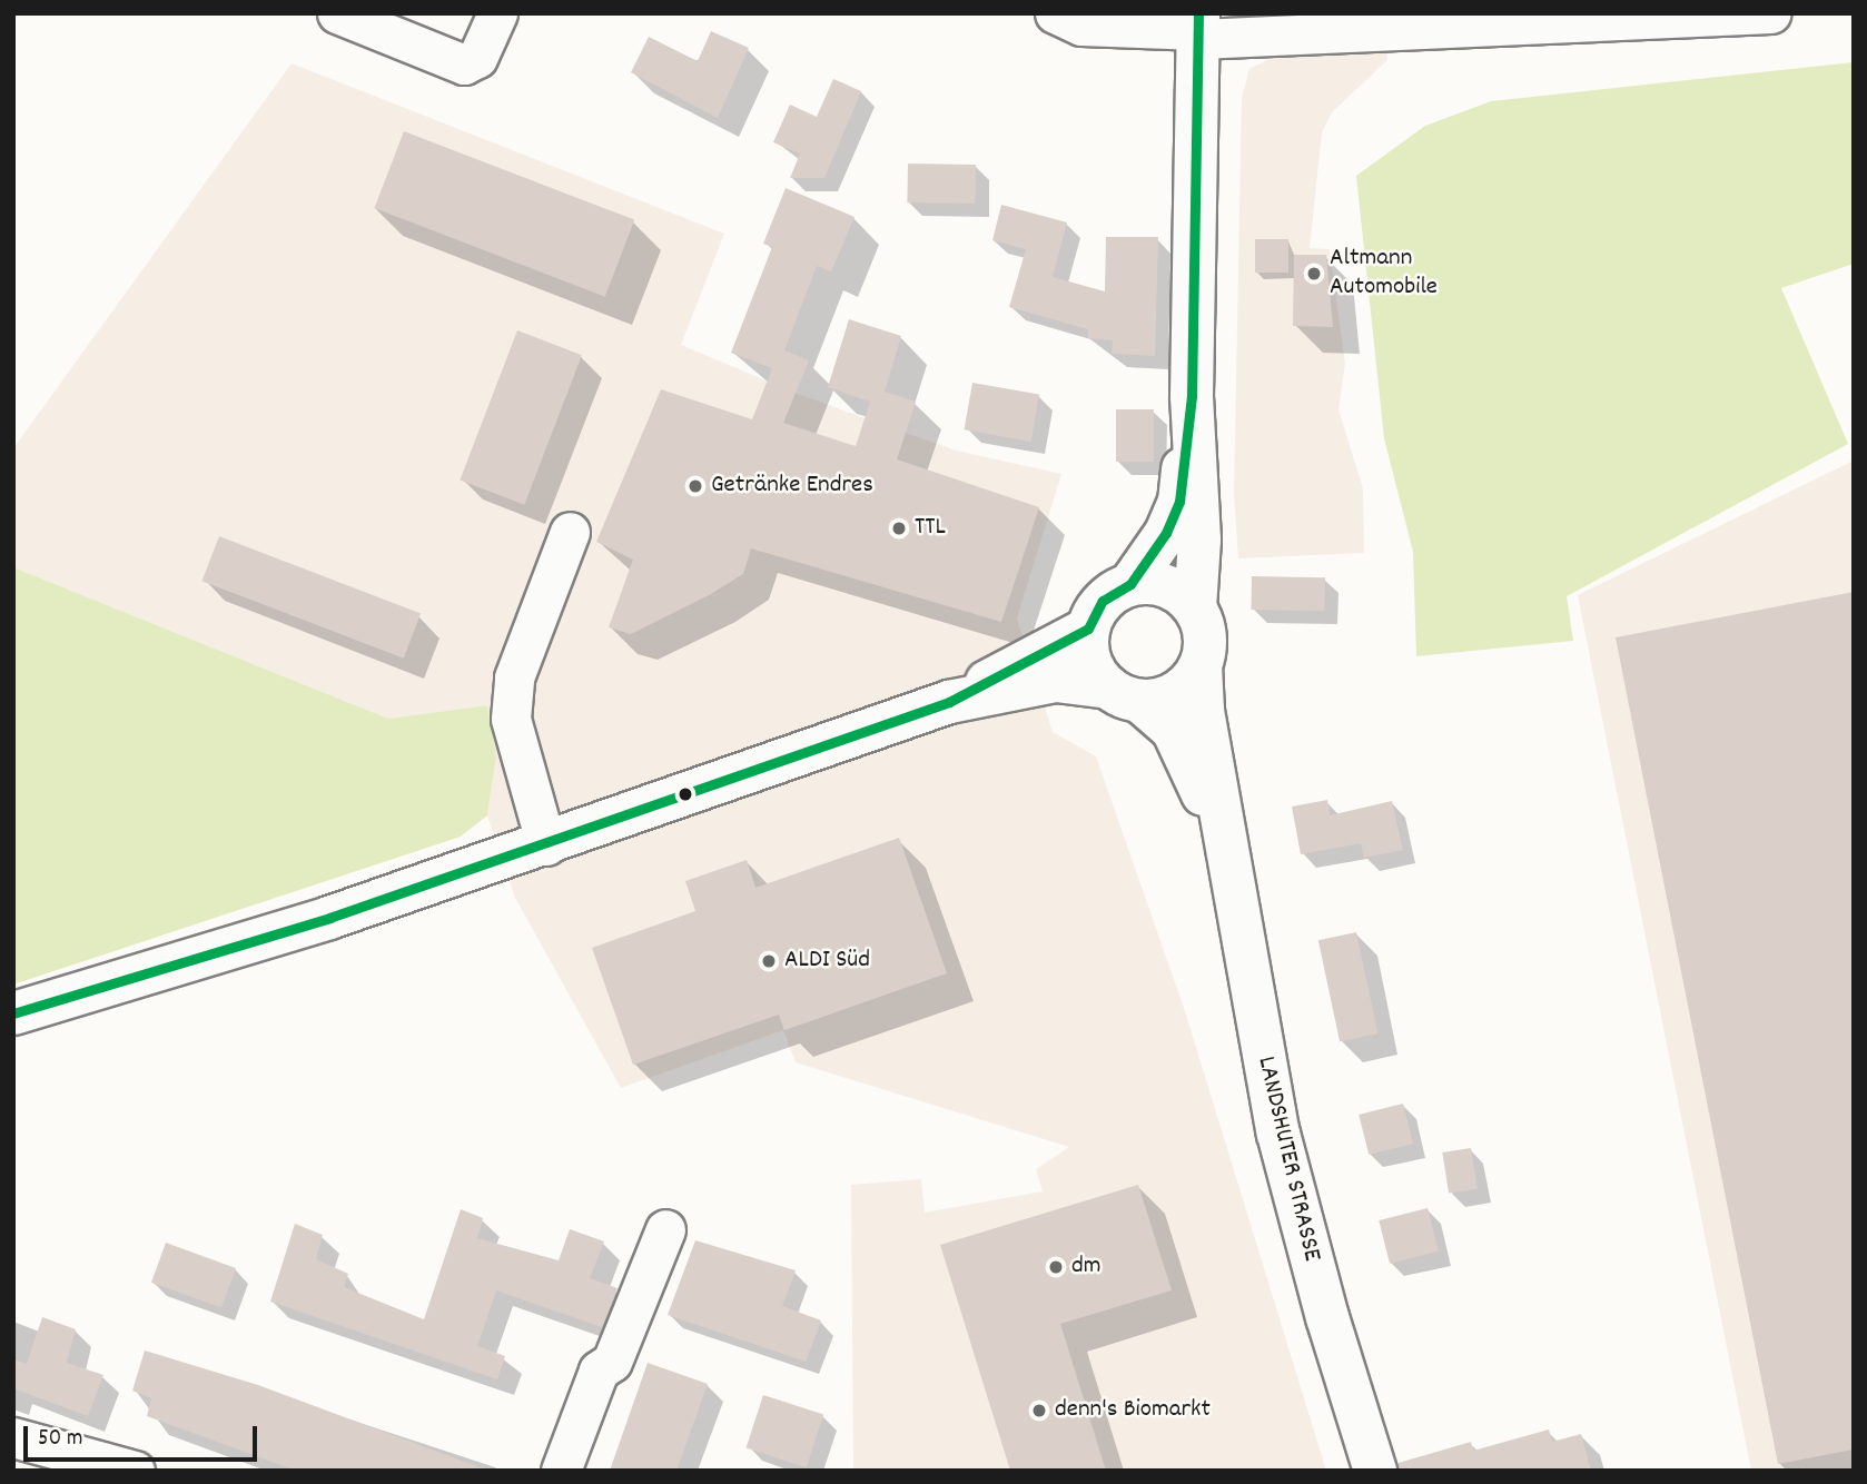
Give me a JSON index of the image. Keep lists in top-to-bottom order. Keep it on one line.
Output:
{"streets":{"main road":["LANDSHUTER STRASSE"]},"places":["Altmann Automobile","Getränke Endres","TTL","ALDI Süd","dm","denn's Biomarkt"],"scale_bar":"50 m"}
